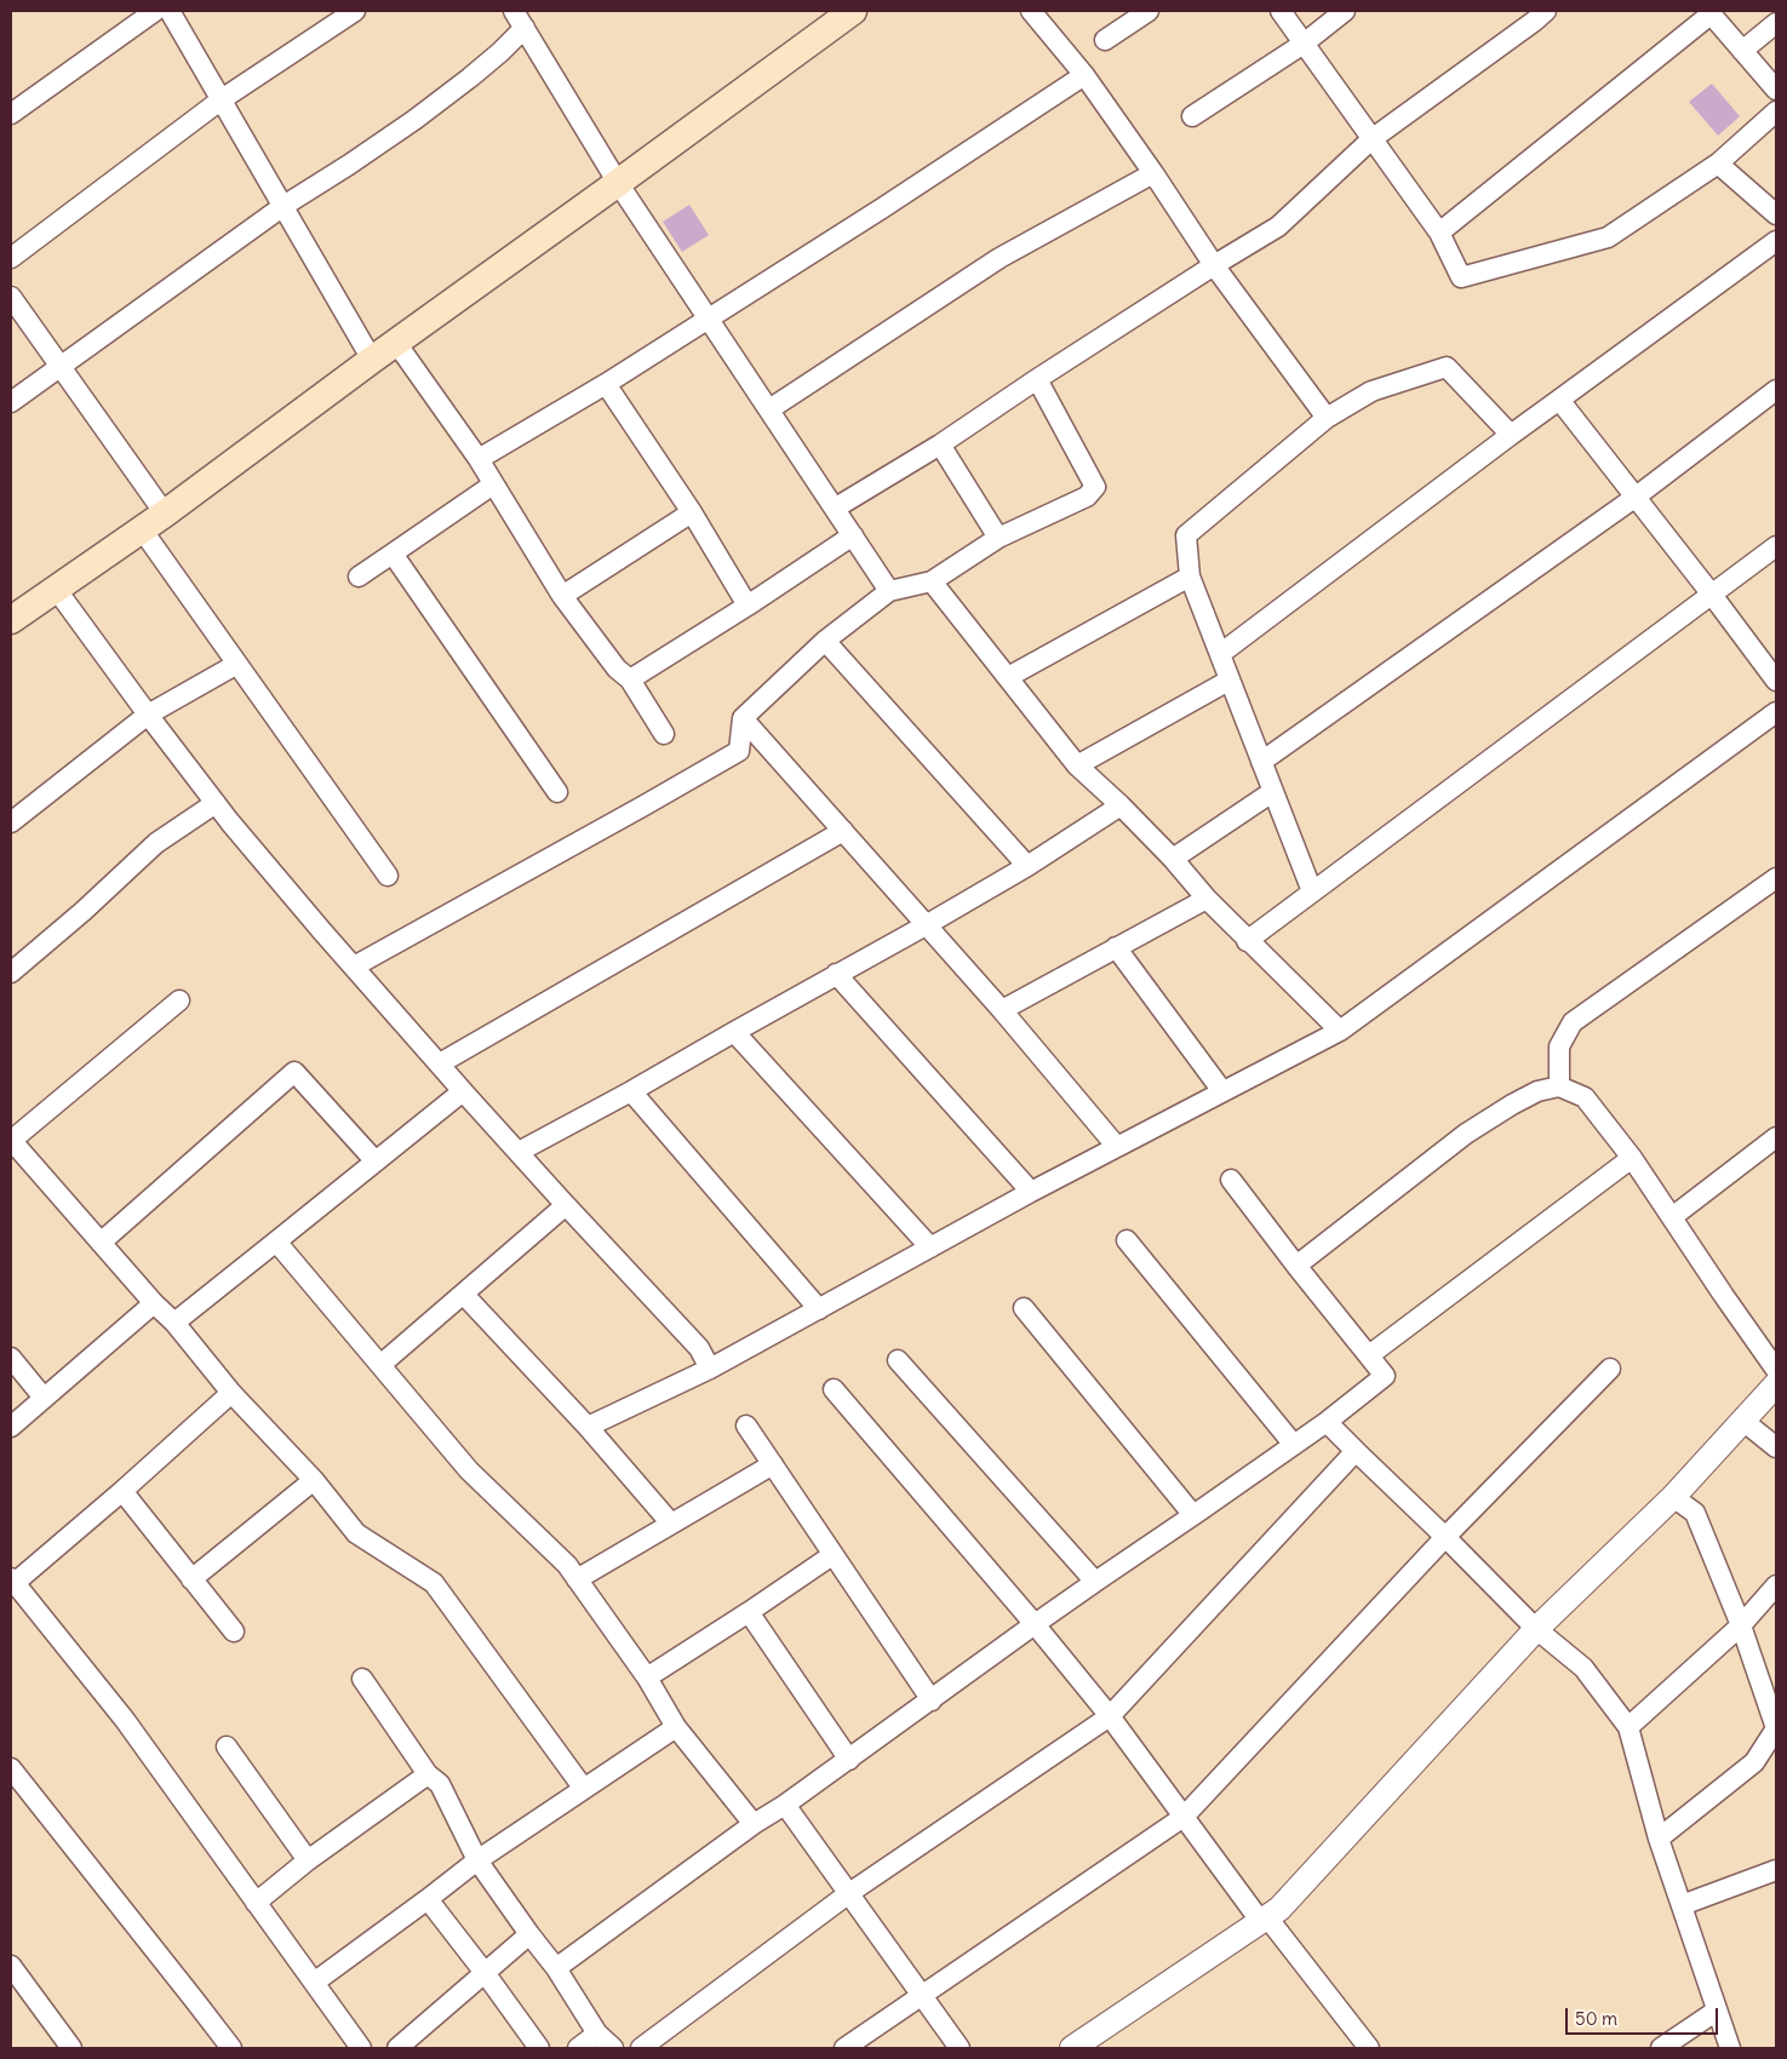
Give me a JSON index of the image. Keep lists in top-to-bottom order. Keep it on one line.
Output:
{"scale_bar":"50 m"}
